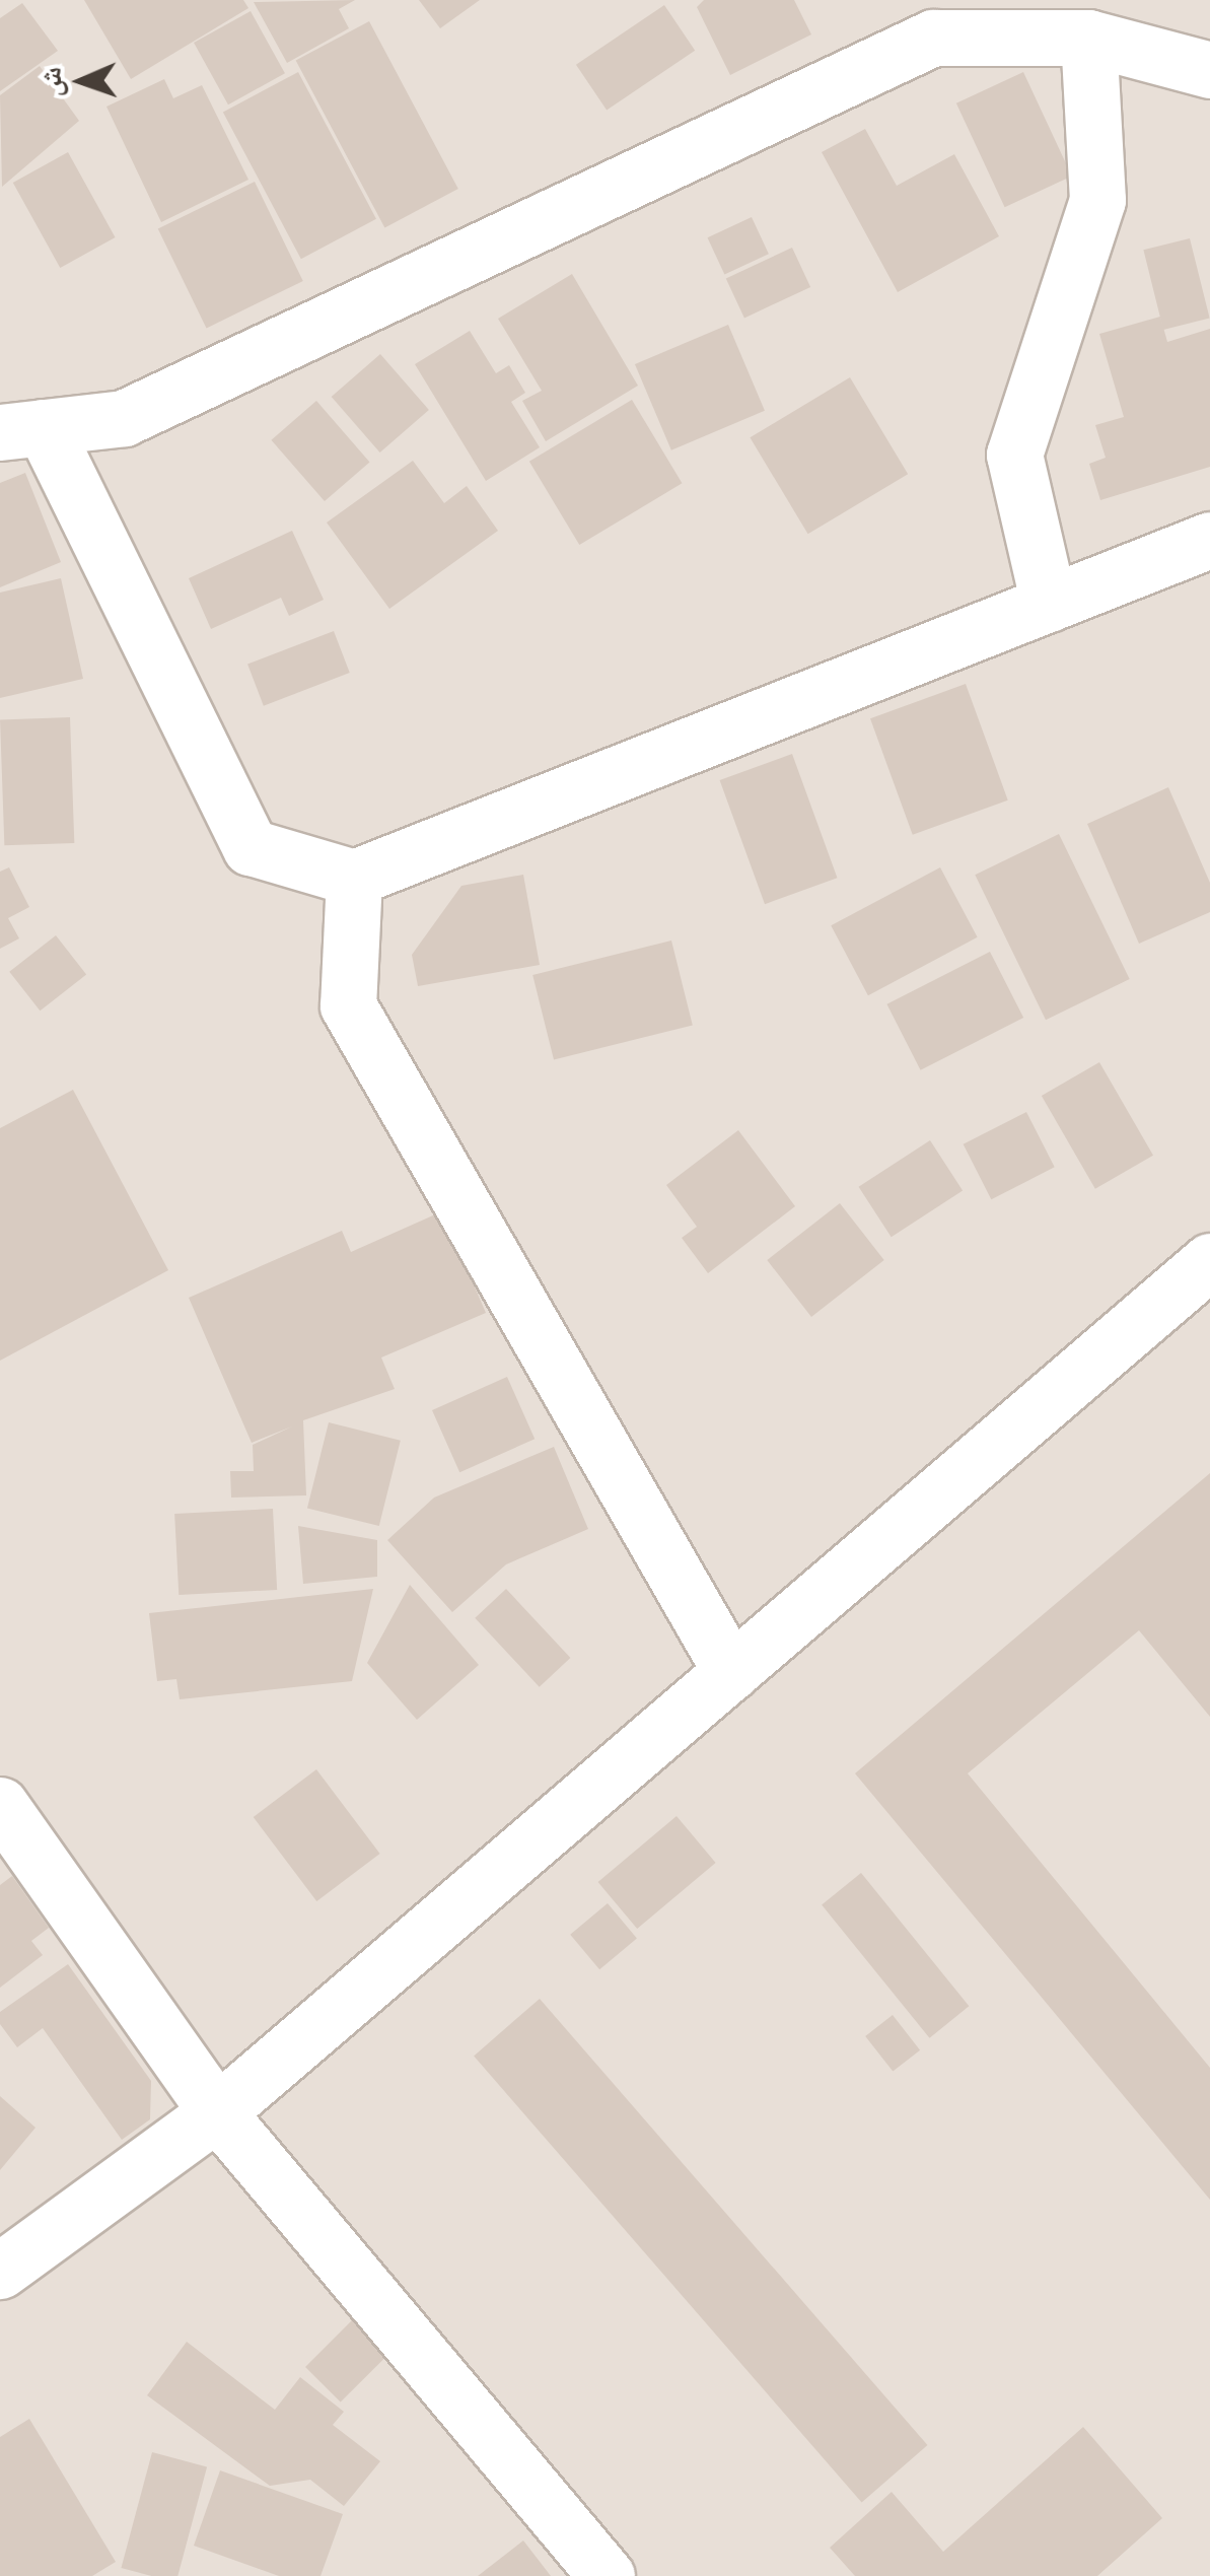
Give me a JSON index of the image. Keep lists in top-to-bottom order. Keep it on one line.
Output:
{"north":"left"}
